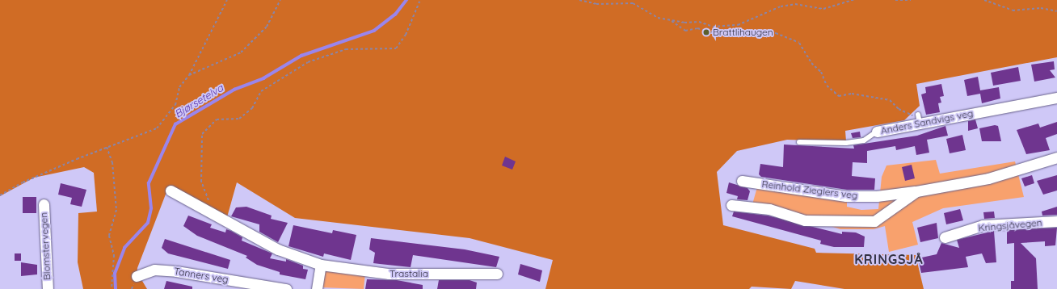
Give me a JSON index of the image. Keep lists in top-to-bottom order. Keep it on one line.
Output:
{"streets":{"street":["Anders Sandvigs veg","Reinhold Zieglers veg","Kringsjåvegen","Blomstervegen","Trastalia","Tanners veg"]},"districts":["KRINGSJÅ"],"water":["Bjørsetelva"],"places":["Brattlihaugen"]}
